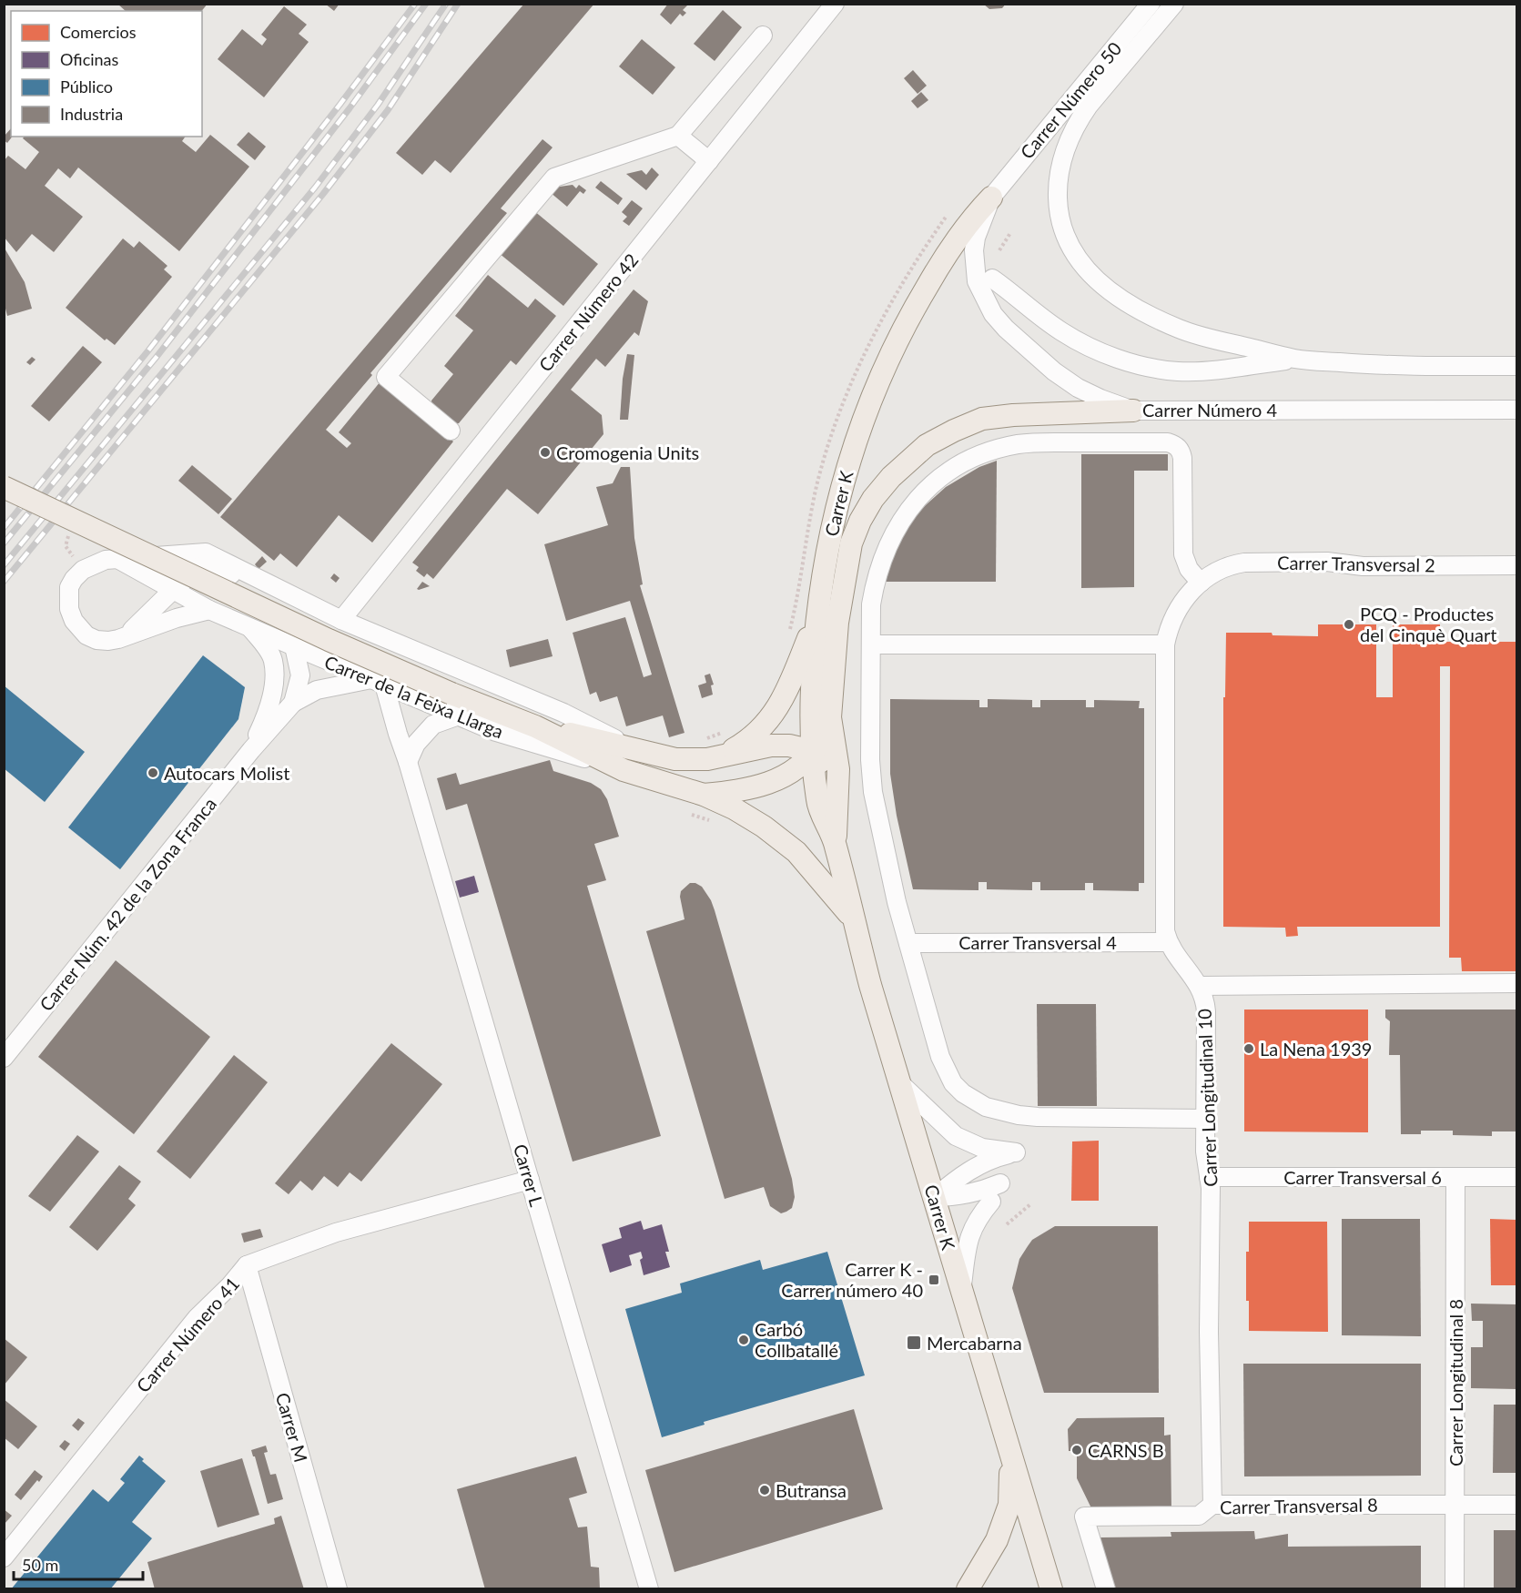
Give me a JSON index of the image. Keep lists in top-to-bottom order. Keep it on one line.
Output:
{"streets":{"main road":["Carrer K","Carrer de la Feixa Llarga"],"street":["Carrer Número 50","Carrer Número 42","Carrer Número 4","Carrer Transversal 2","Carrer Núm. 42 de la Zona Franca","Carrer Transversal 4","Carrer Longitudinal 10","Carrer L","Carrer Transversal 6","Carrer Número 41","Carrer Longitudinal 8","Carrer M","Carrer Transversal 8"]},"crossings":[["Carrer Número 50","Carrer Número 4"],["Carrer Número 50","Carrer K"],["Carrer Número 42","Carrer de la Feixa Llarga"],["Carrer Número 4","Carrer K"],["Carrer K","Carrer de la Feixa Llarga"],["Carrer Transversal 2","Carrer Longitudinal 10"],["Carrer de la Feixa Llarga","Carrer Núm. 42 de la Zona Franca"],["Carrer de la Feixa Llarga","Carrer L"],["Carrer Núm. 42 de la Zona Franca","Carrer L"],["Carrer Transversal 4","Carrer Longitudinal 10"],["Carrer Longitudinal 10","Carrer Transversal 6"],["Carrer Longitudinal 10","Carrer Transversal 8"],["Carrer L","Carrer Número 41"],["Carrer Transversal 6","Carrer Longitudinal 8"],["Carrer Número 41","Carrer M"],["Carrer Longitudinal 8","Carrer Transversal 8"]],"places":{"other":["Cromogenia Units","PCQ - Productes del Cinquè Quart","Autocars Molist","La Nena 1939","Carbó Collbatallé","CARNS B","Butransa"],"transit":["Carrer K - Carrer número 40","Mercabarna"]},"legend":["Comercios","Oficinas","Público","Industria"],"scale_bar":"50 m"}
